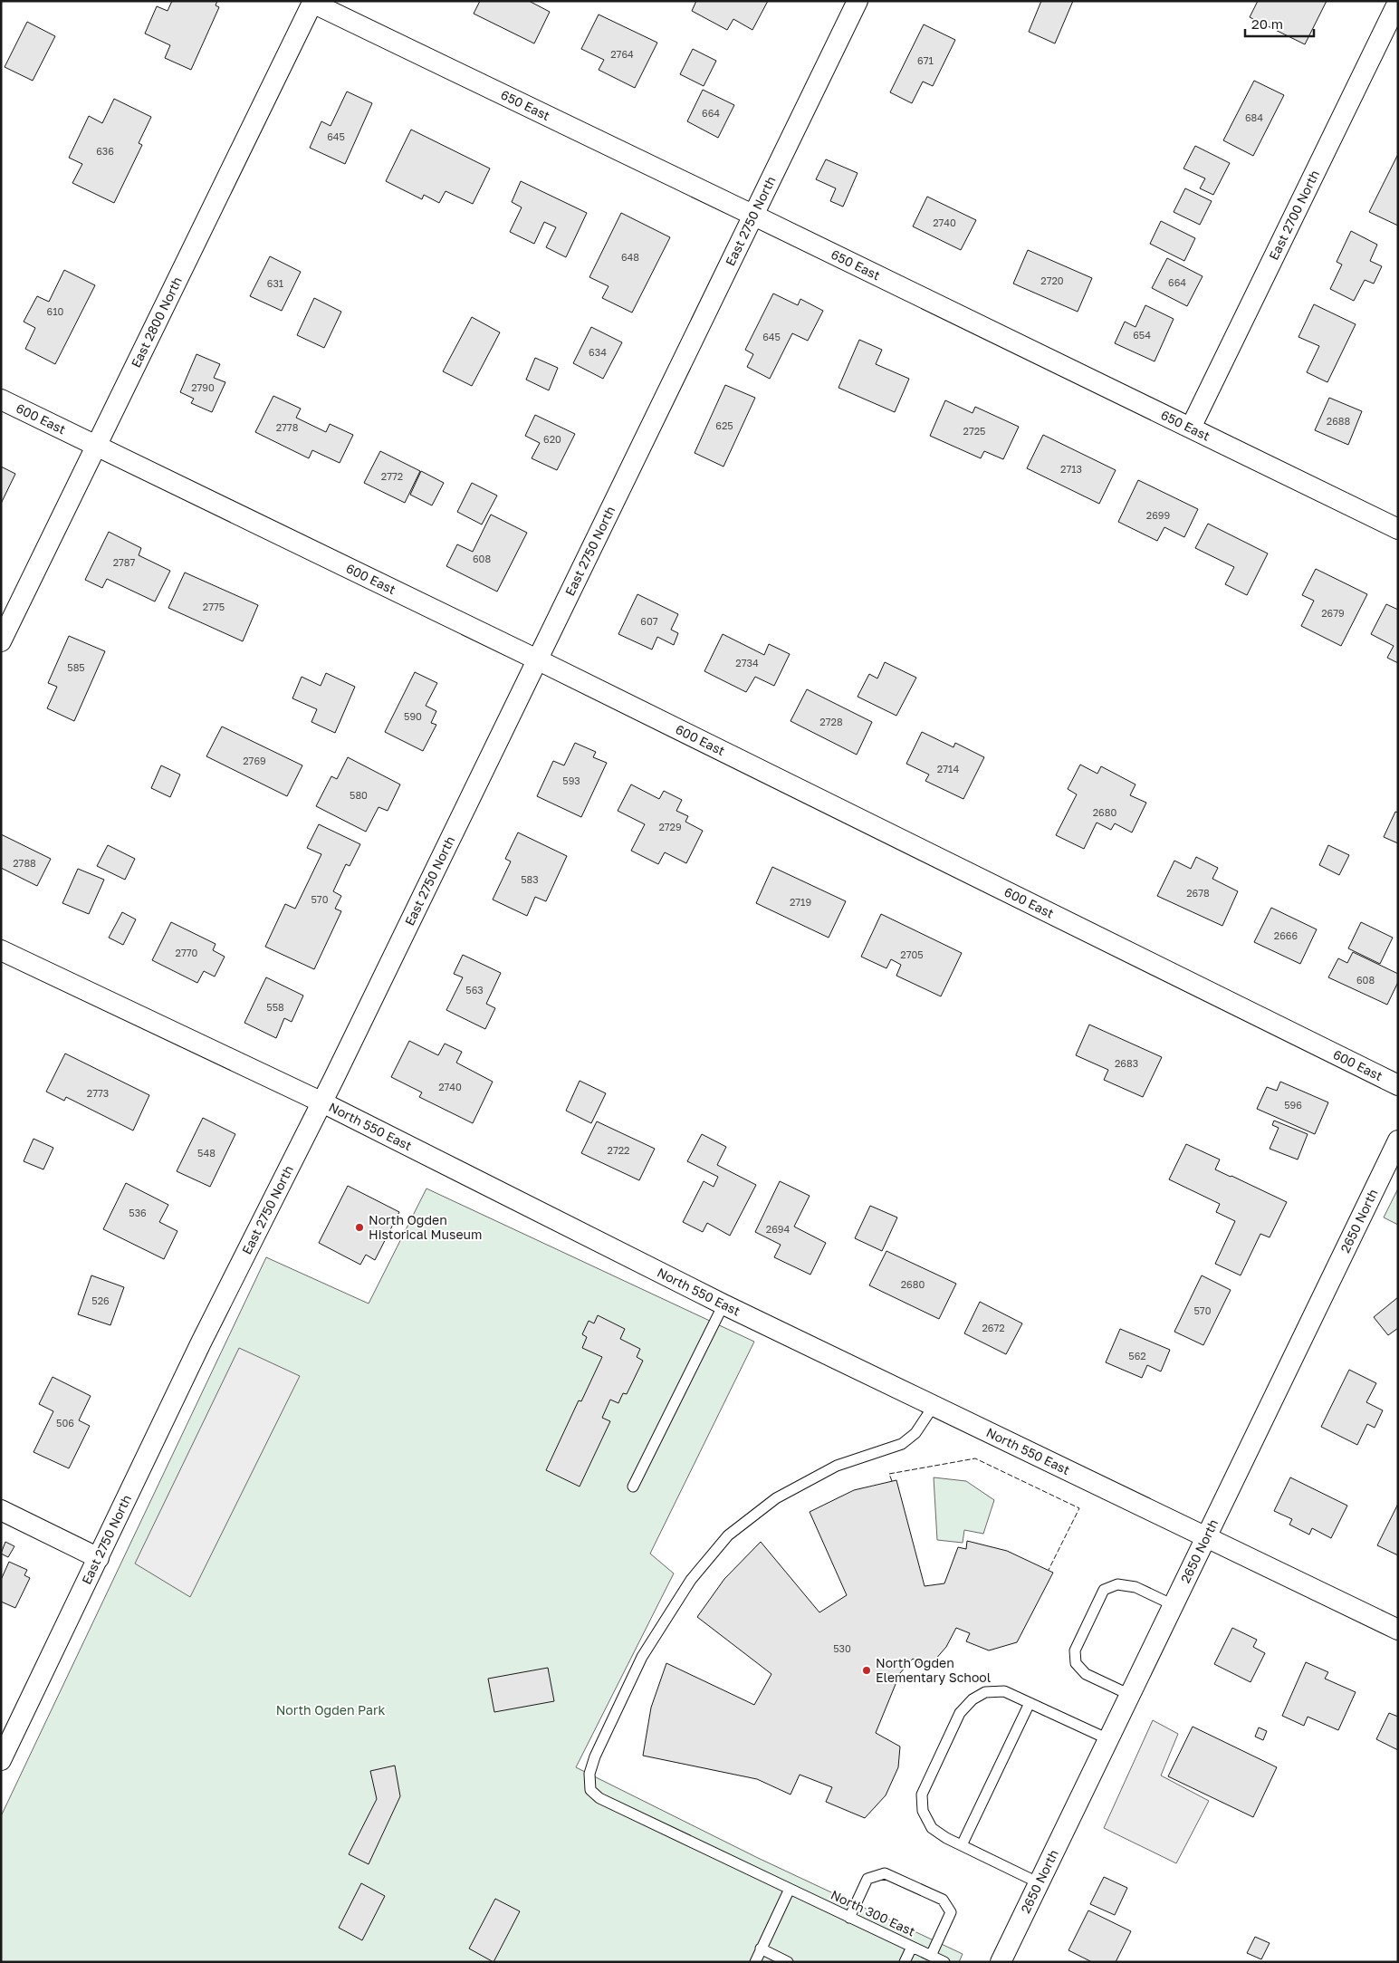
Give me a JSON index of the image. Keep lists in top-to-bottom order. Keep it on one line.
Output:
{"streets":{"street":["650 East","East 2700 North","East 2750 North","East 2800 North","600 East","North 550 East","2650 North"],"lane":["North 300 East"]},"crossings":[["650 East","East 2700 North"],["650 East","East 2750 North"],["650 East","East 2800 North"],["East 2750 North","600 East"],["East 2750 North","North 550 East"],["East 2800 North","600 East"],["North 550 East","2650 North"],["North 550 East","North 300 East"]],"parks":["North Ogden Park"],"places":["North Ogden Historical Museum","North Ogden Elementary School"],"house_numbers":["2764","671","664","684","645","636","2740","648","2720","664","631","610","654","645","634","2790","2688","625","2778","2725","620","2713","2772","2699","608","2787","2775","2679","607","2734","585","590","2728","2769","2714","593","580","2680","2729","2788","583","2678","570","2719","2666","2770","2705","608","563","558","2683","2740","2773","596","2722","548","536","2694","2680","526","570","2672","562","506","530"],"scale_bar":"20 m"}
